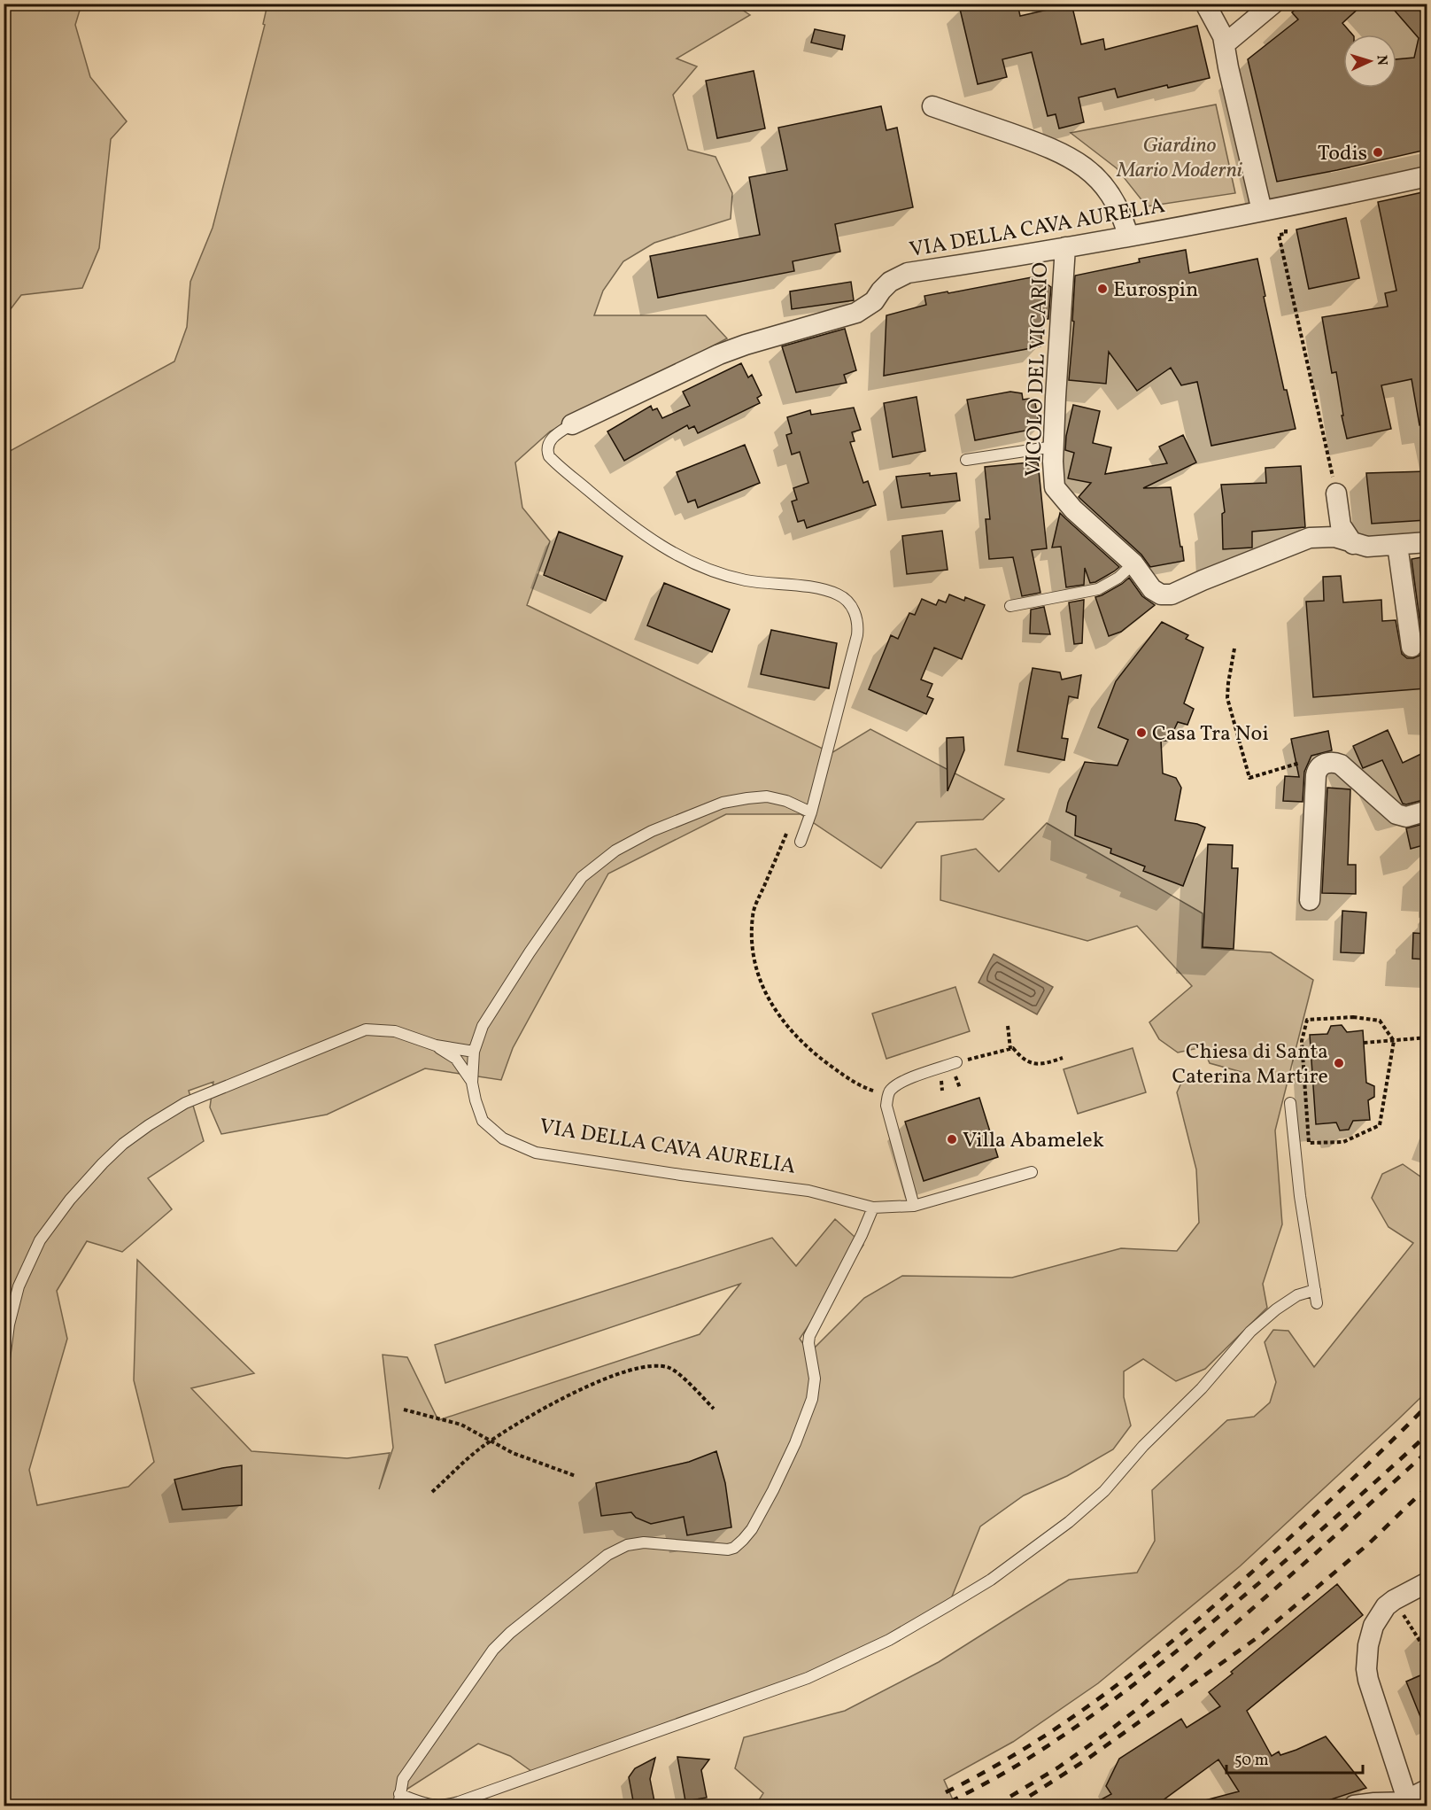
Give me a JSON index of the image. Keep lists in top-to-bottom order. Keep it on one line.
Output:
{"streets":{"street":["VIA DELLA CAVA AURELIA","VICOLO DEL VICARIO"]},"crossings":[["VIA DELLA CAVA AURELIA","VICOLO DEL VICARIO"]],"parks":["Giardino Mario Moderni"],"places":["Todis","Eurospin","Casa Tra Noi","Chiesa di Santa Caterina Martire","Villa Abamelek"],"scale_bar":"50 m","north":"right"}
